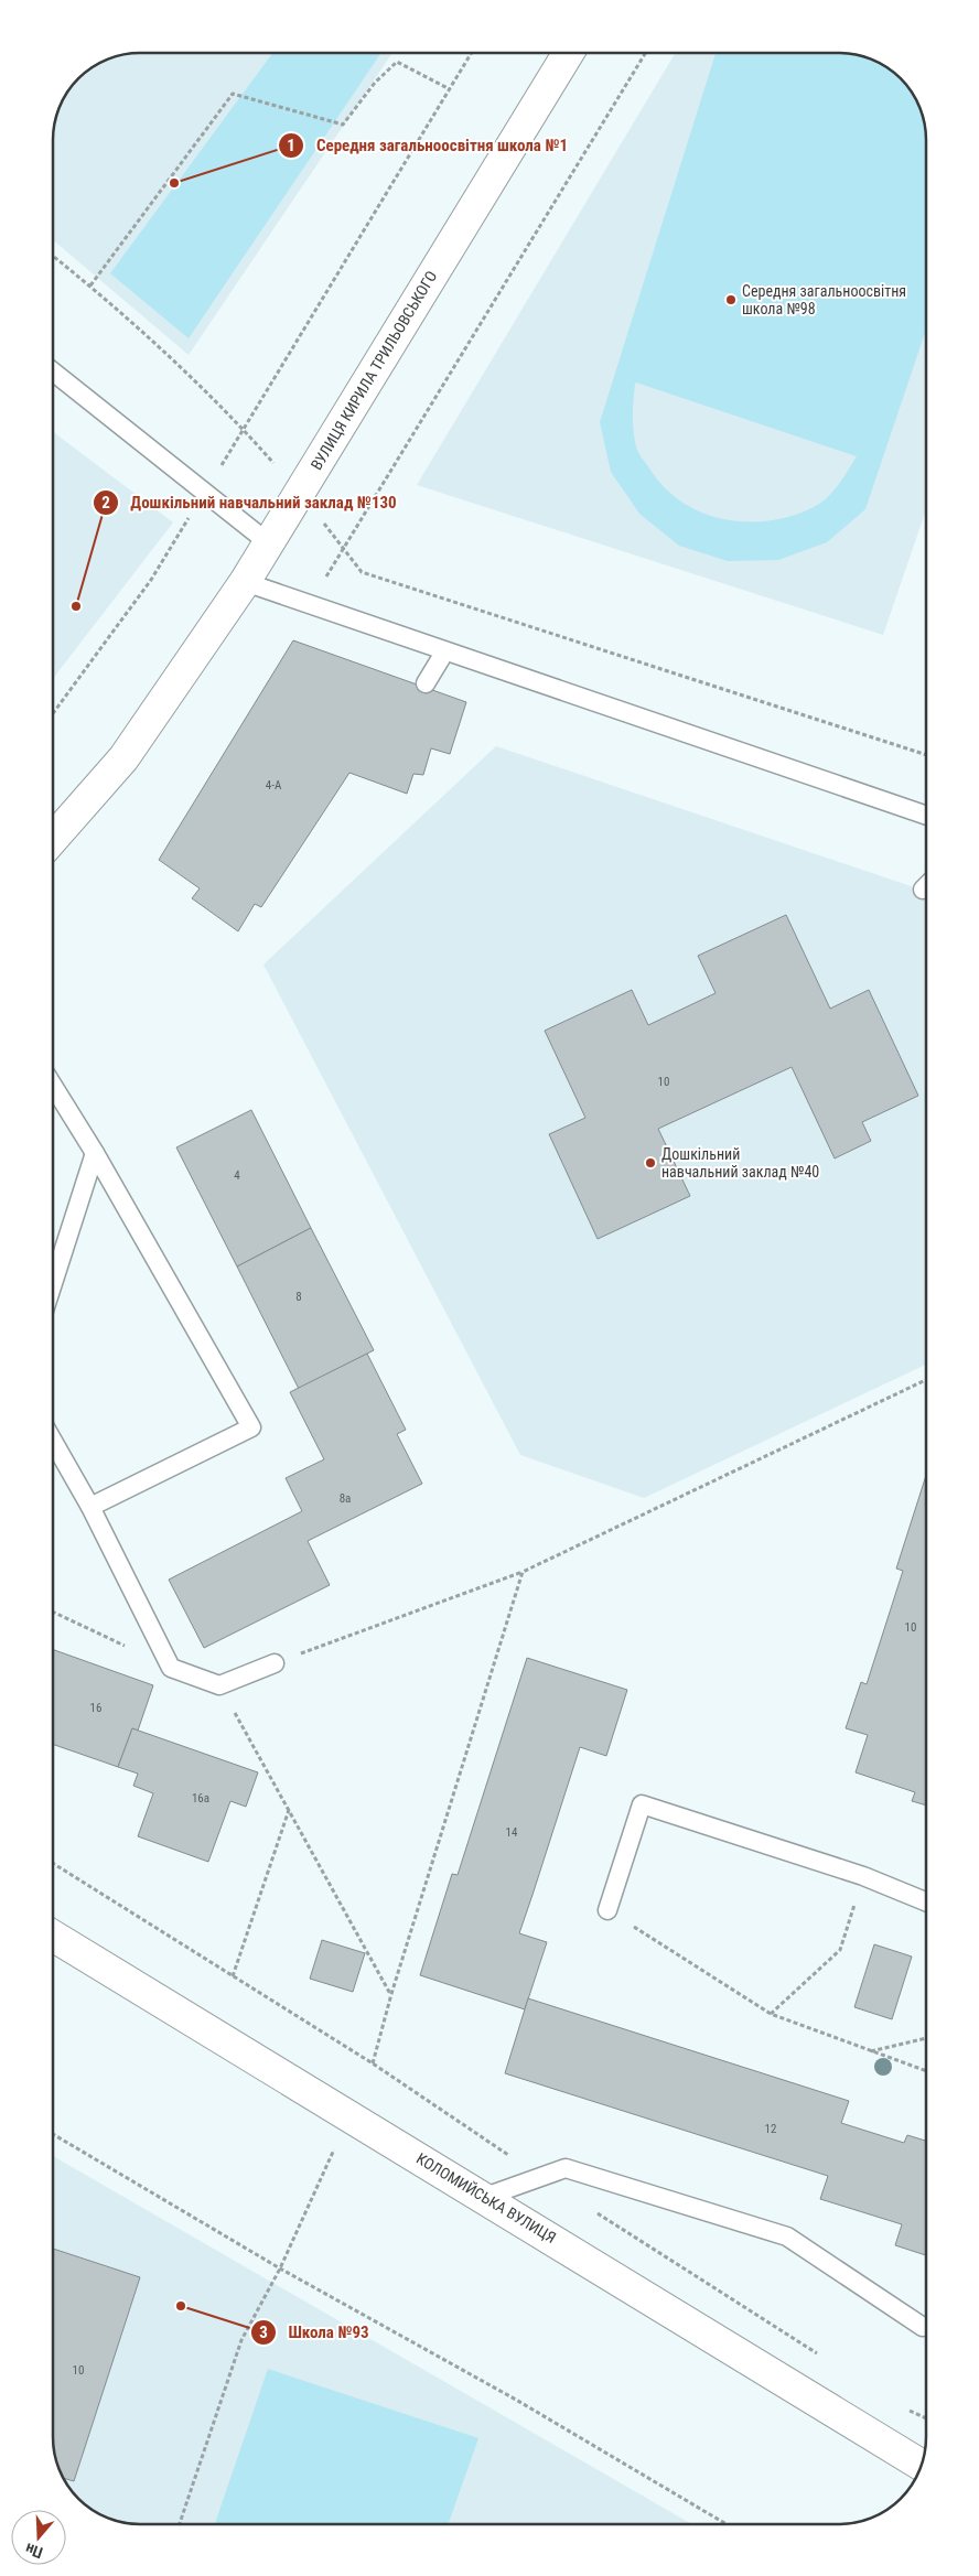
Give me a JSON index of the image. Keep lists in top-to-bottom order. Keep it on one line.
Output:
{"streets":{"main road":["ВУЛИЦЯ КИРИЛА ТРИЛЬОВСЬКОГО","КОЛОМИЙСЬКА ВУЛИЦЯ"]},"places":["Середня загальноосвітня школа №1","Середня загальноосвітня школа №98","Дошкільний навчальний заклад №130","Дошкільний навчальний заклад №40","Школа №93"],"house_numbers":["4-А","10","4","8","8а","10","16","16а","14","12","10"],"north":"bottom"}
